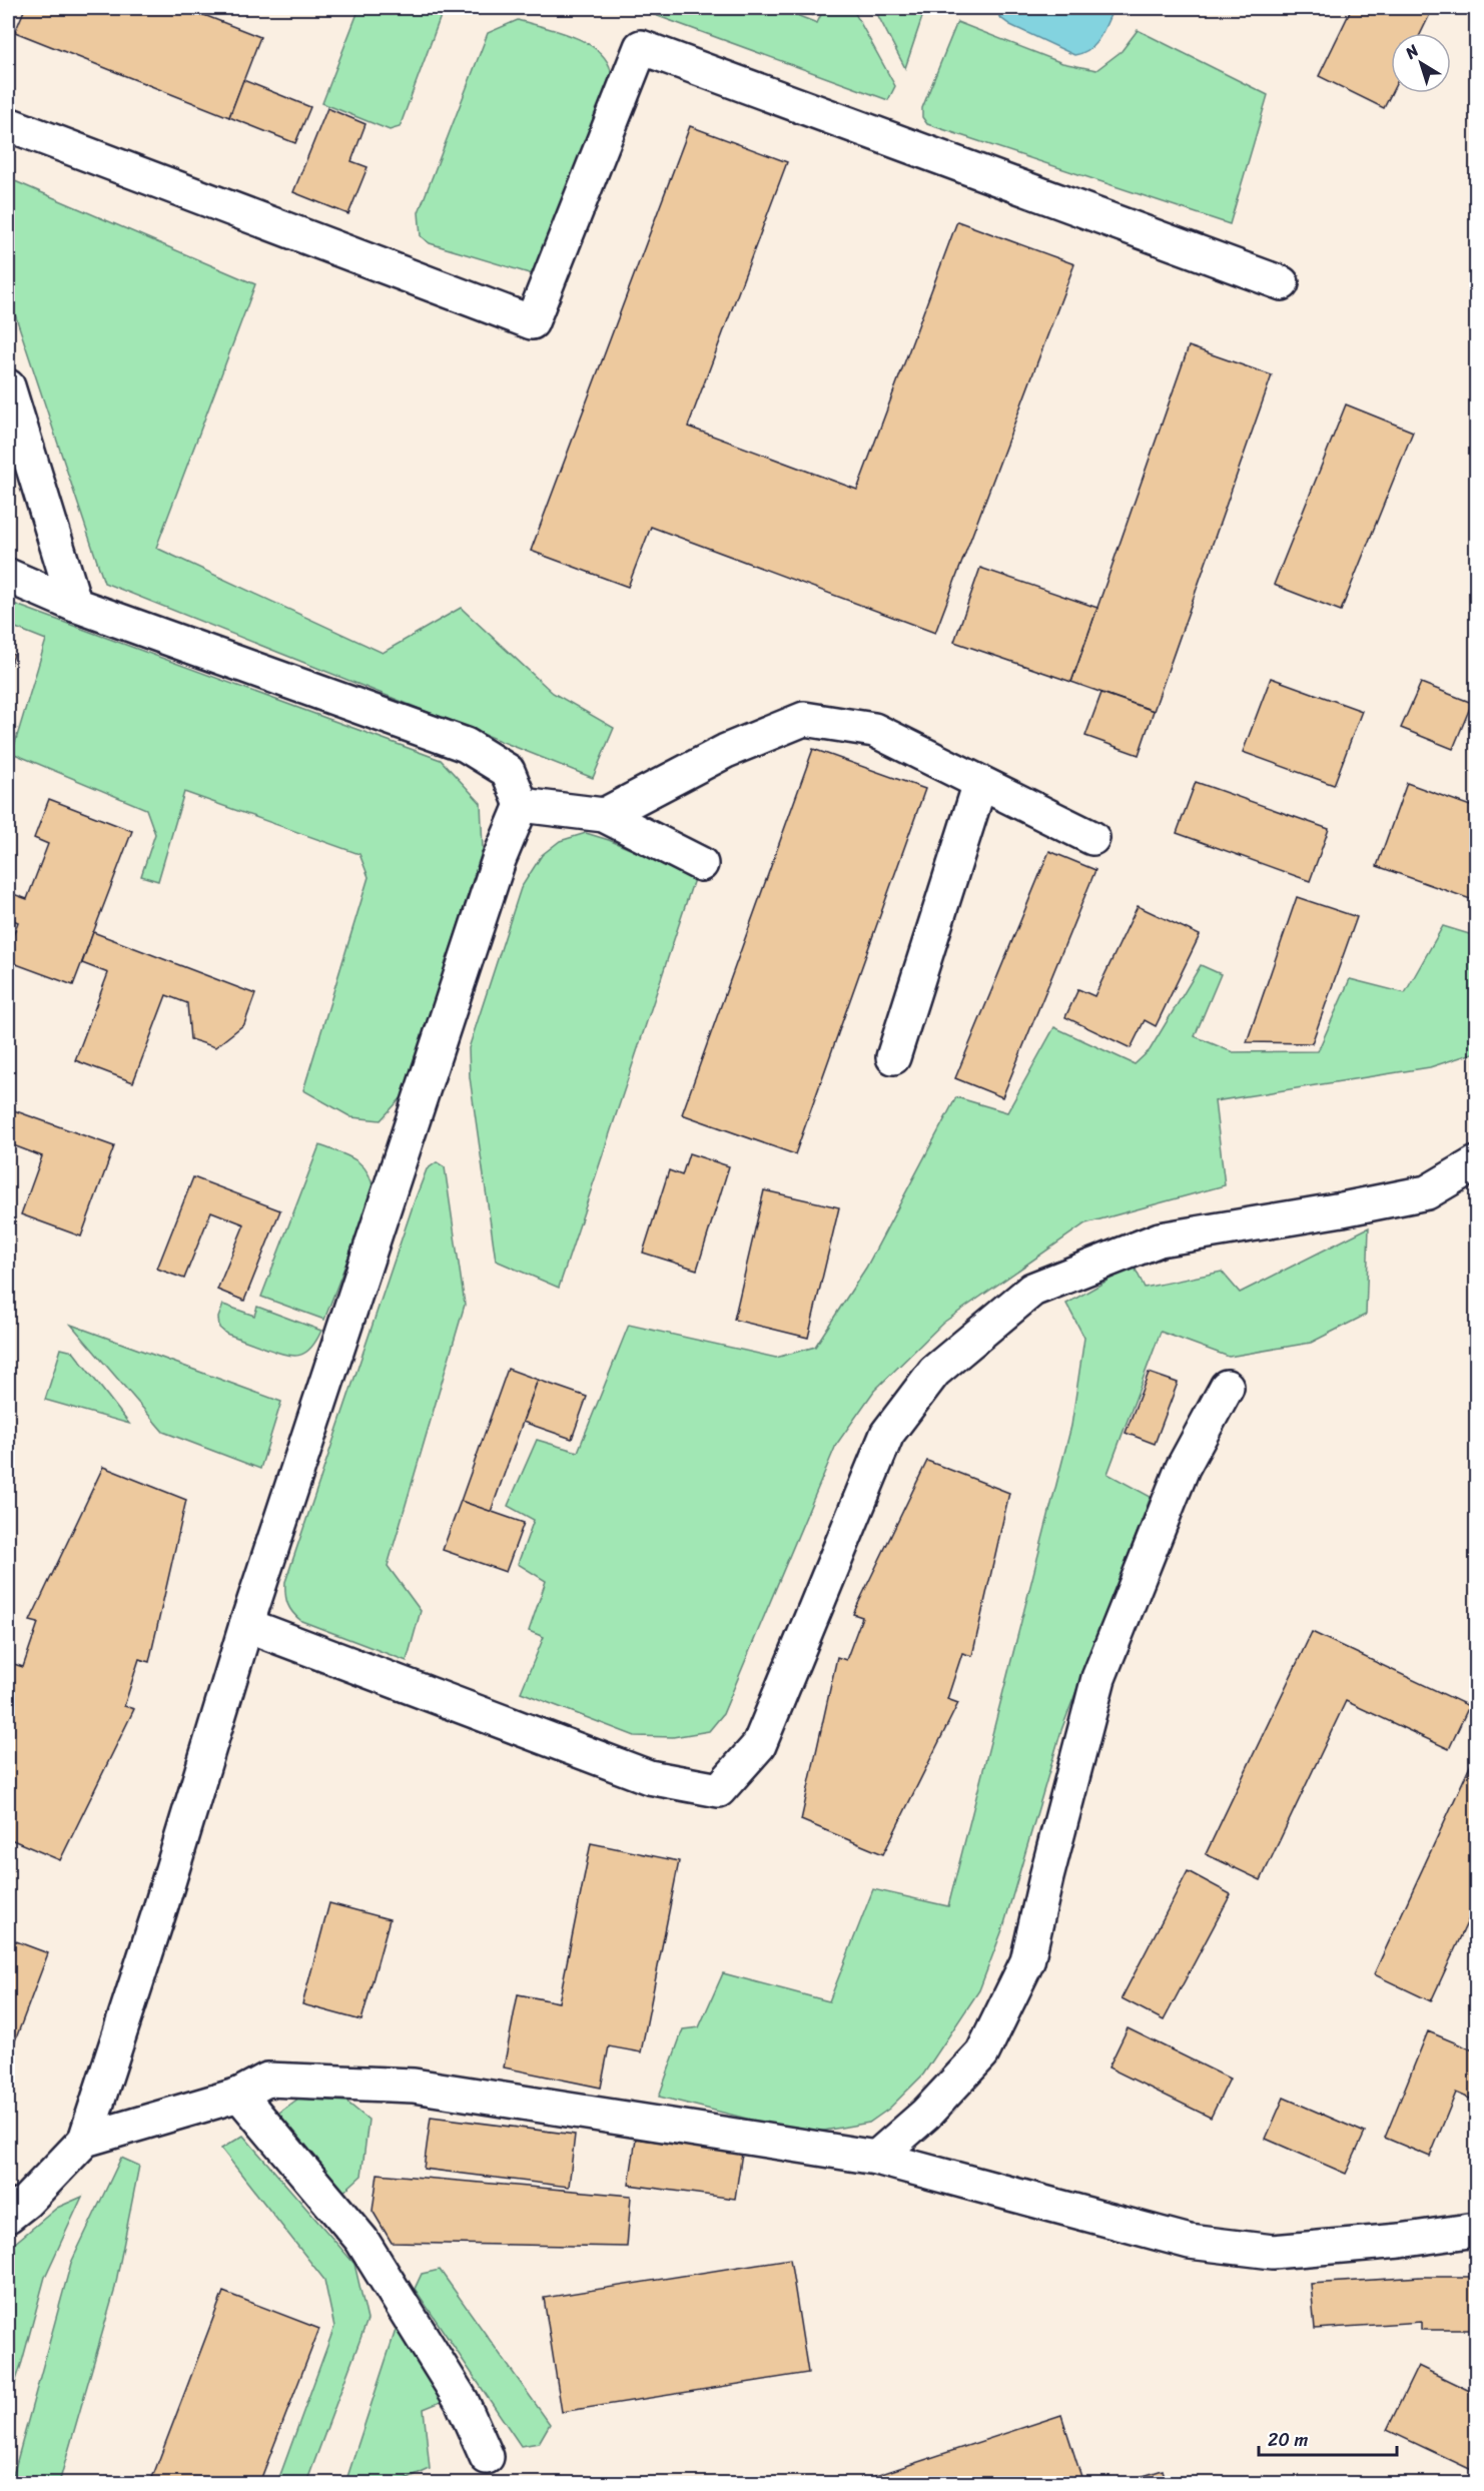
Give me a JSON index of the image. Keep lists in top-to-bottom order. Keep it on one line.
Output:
{"scale_bar":"20 m","north":"top left"}
